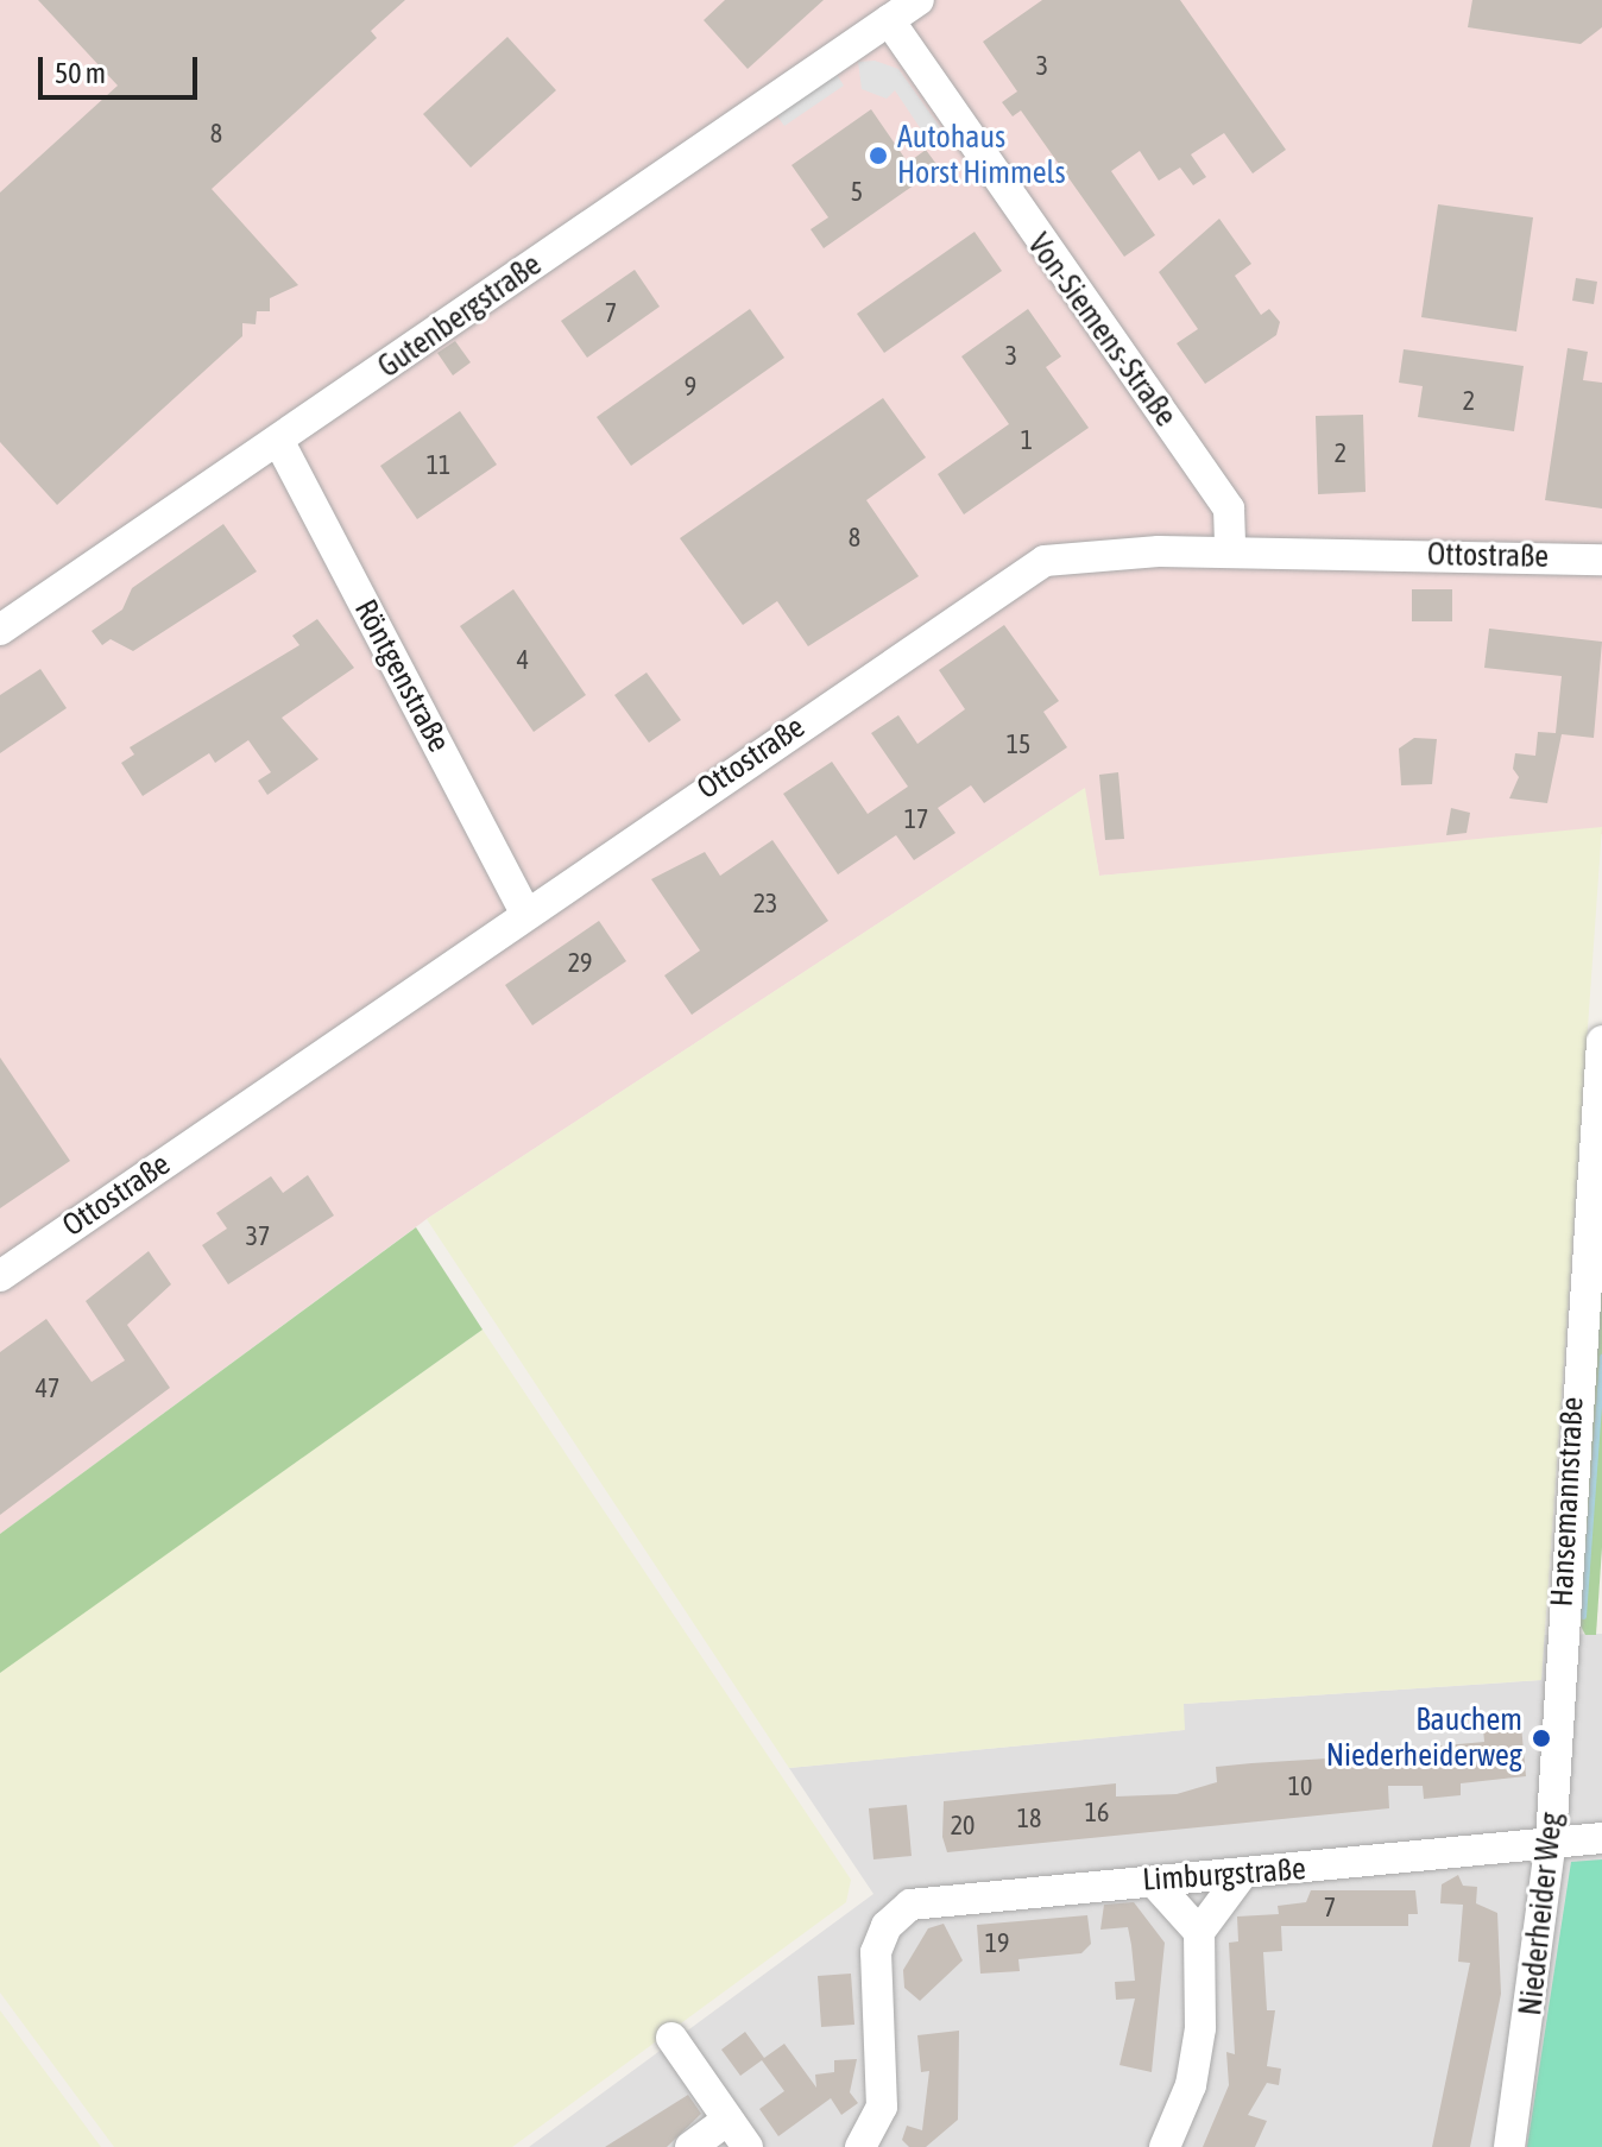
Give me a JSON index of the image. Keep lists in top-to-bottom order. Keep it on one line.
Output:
{"streets":{"street":["Gutenbergstraße","Von-Siemens-Straße","Ottostraße","Röntgenstraße","Hansemannstraße","Limburgstraße","Niederheider Weg"]},"crossings":[["Gutenbergstraße","Von-Siemens-Straße"],["Gutenbergstraße","Röntgenstraße"],["Von-Siemens-Straße","Ottostraße"],["Ottostraße","Röntgenstraße"],["Hansemannstraße","Niederheider Weg"],["Limburgstraße","Niederheider Weg"]],"places":["Autohaus Horst Himmels","Bauchem Niederheiderweg"],"house_numbers":["3","8","5","7","3","9","2","1","2","11","8","4","15","17","23","29","37","47","10","16","18","20","7","19"],"scale_bar":"50 m"}
